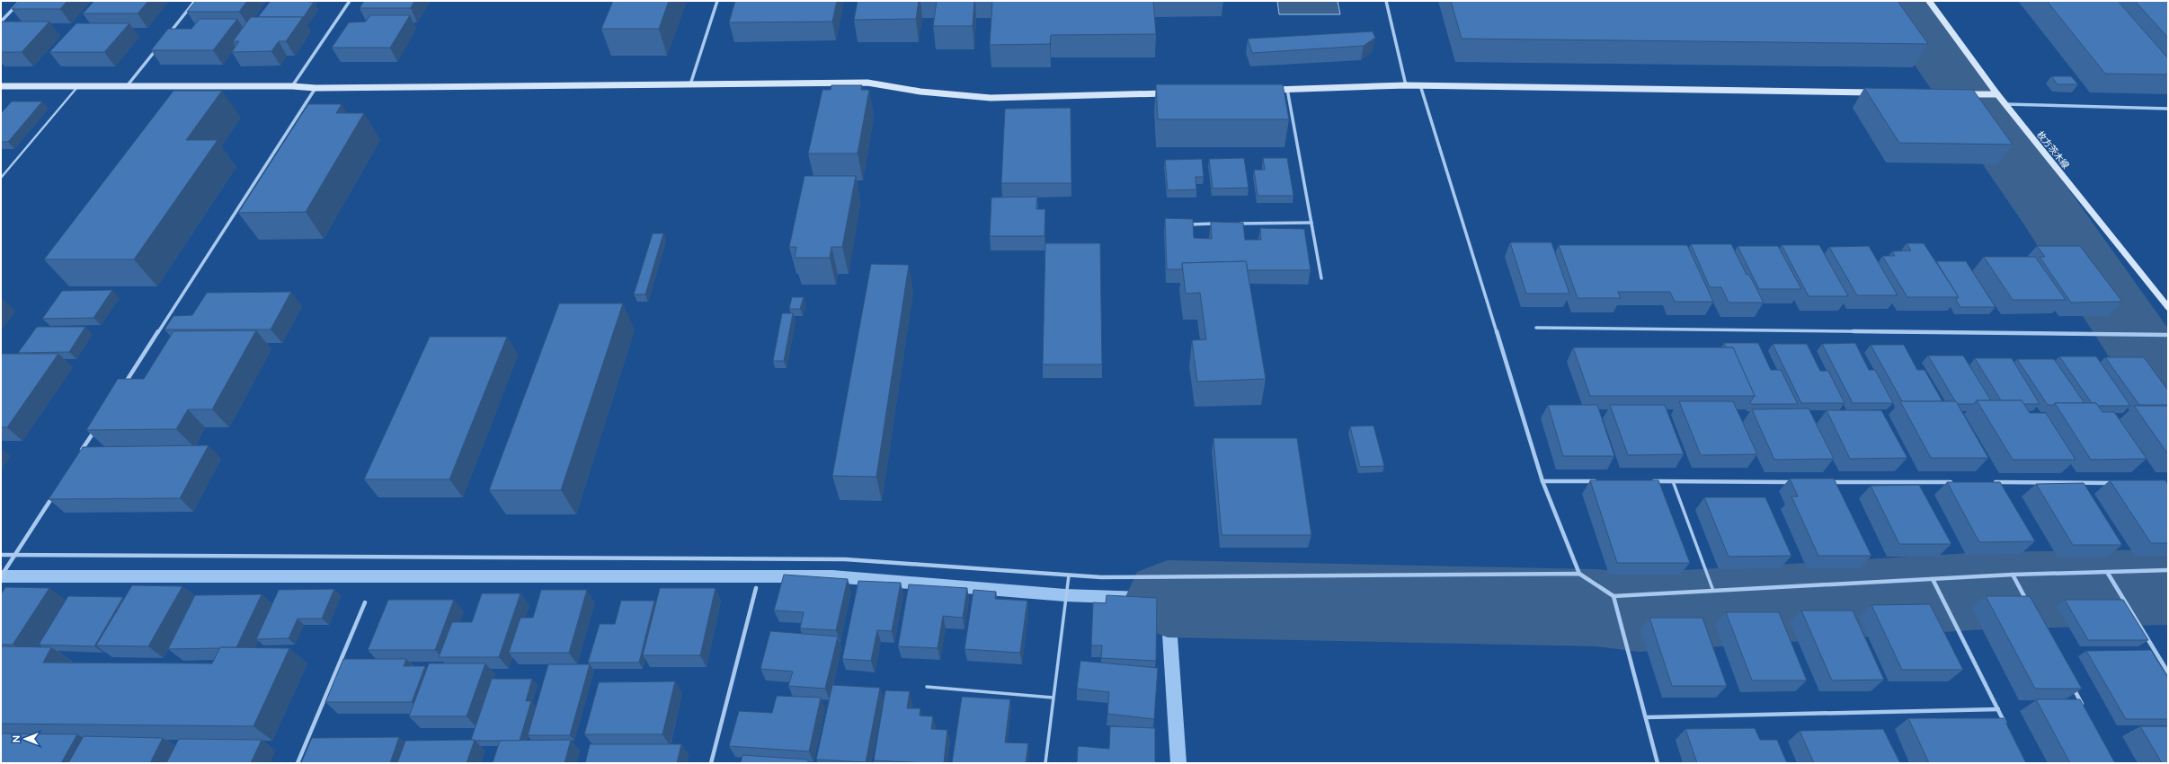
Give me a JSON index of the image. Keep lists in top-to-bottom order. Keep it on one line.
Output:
{"streets":{"street":["枚方茨木線"]},"north":"left"}
